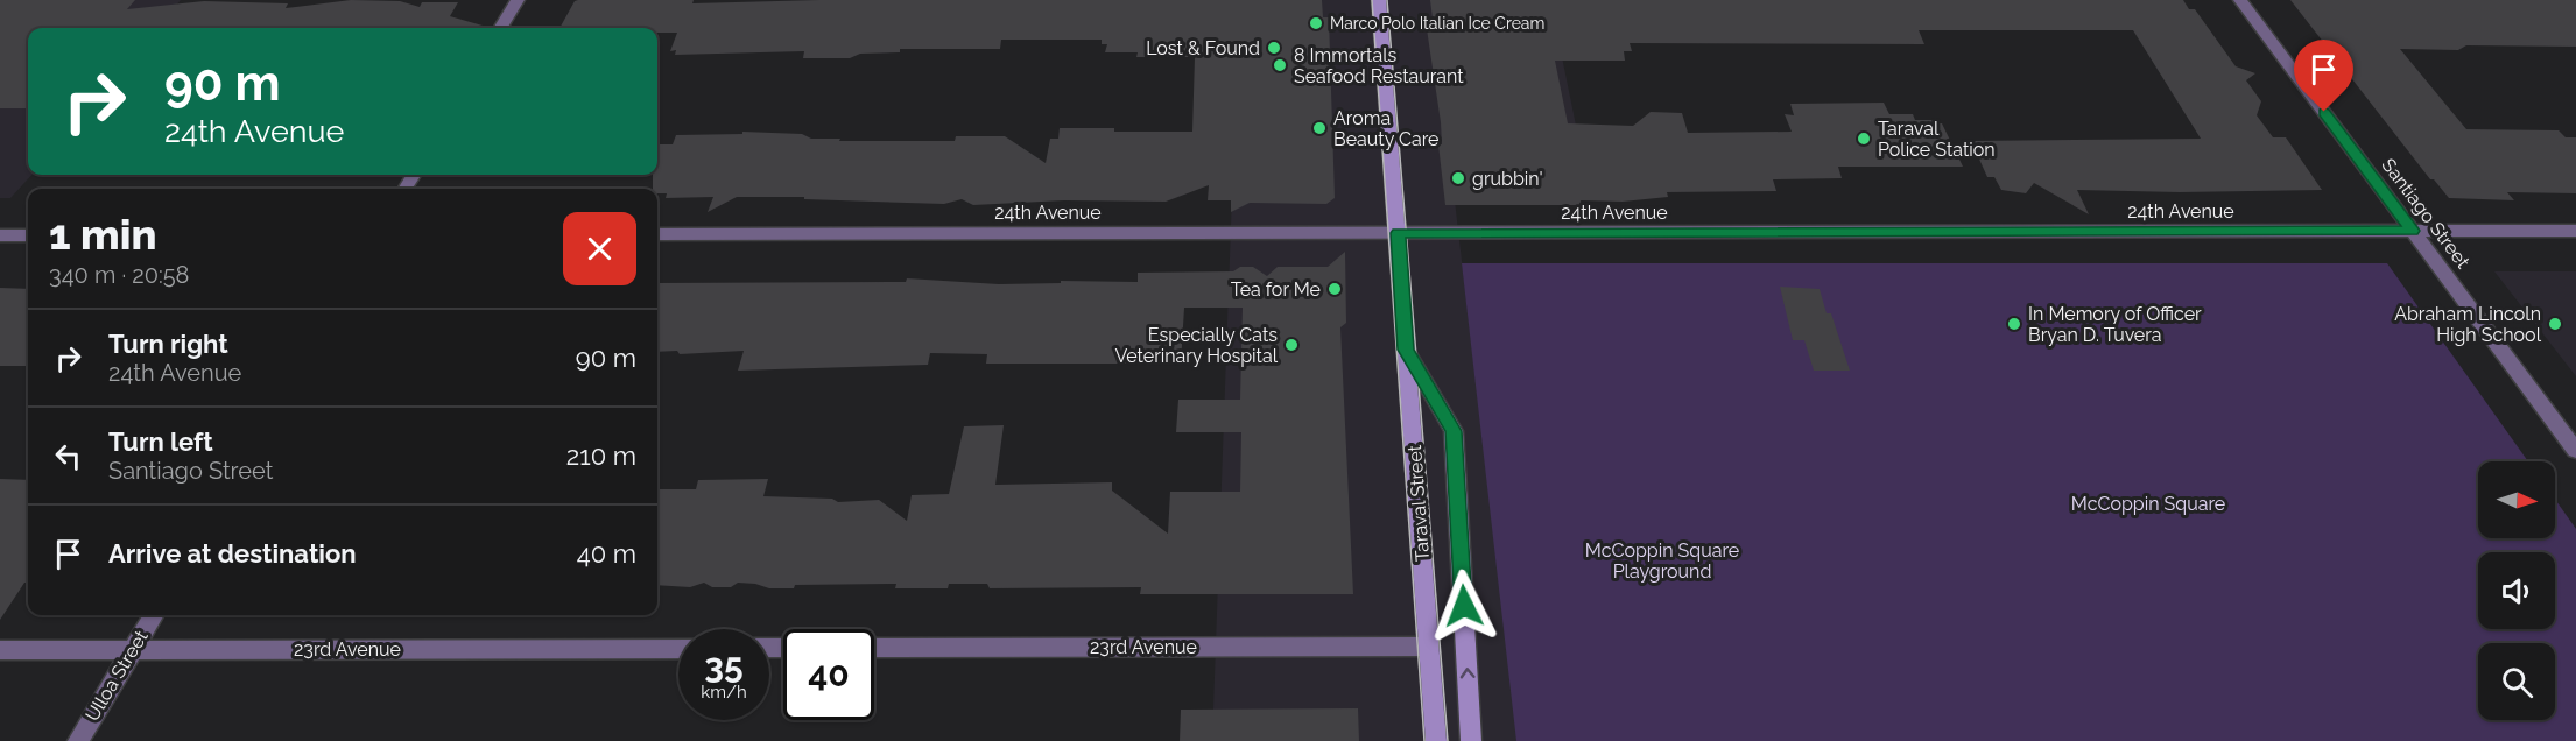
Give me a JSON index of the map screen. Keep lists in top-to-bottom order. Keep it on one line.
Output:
{"streets":{"street":["24th Avenue","Santiago Street","Taraval Street","23rd Avenue","Ulloa Street"]},"crossings":[["24th Avenue","Santiago Street"],["24th Avenue","Taraval Street"],["Taraval Street","23rd Avenue"],["23rd Avenue","Ulloa Street"]],"parks":["McCoppin Square","McCoppin Square Playground"],"places":["Marco Polo Italian Ice Cream","Lost & Found","8 Immortals Seafood Restaurant","Aroma Beauty Care","Taraval Police Station","grubbin'","Tea for Me","In Memory of Officer Bryan D. Tuvera","Abraham Lincoln High School","Especially Cats Veterinary Hospital"],"north":"right","page":{"turn":["90 m","24th Avenue"],"heading":["1 min","340 m · 20:58"],"list":[{"name":"Turn right","note":"24th Avenue","value":"90 m"},{"name":"Turn left","note":"Santiago Street","value":"210 m"},{"name":"Arrive at destination","value":"40 m"}],"speed":"35 km/h","limit":"40"}}
